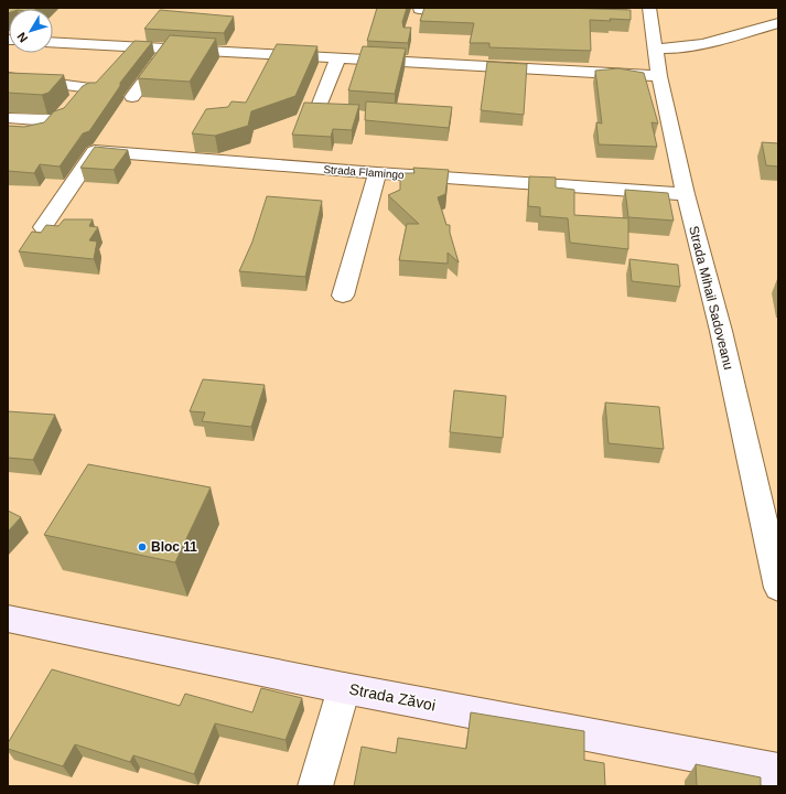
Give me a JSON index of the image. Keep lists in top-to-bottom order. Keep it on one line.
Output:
{"streets":{"street":["Strada Flamingo","Strada Mihail Sadoveanu","Strada Zăvoi"]},"crossings":[["Strada Flamingo","Strada Mihail Sadoveanu"]],"places":["Bloc 11"],"north":"bottom left"}
